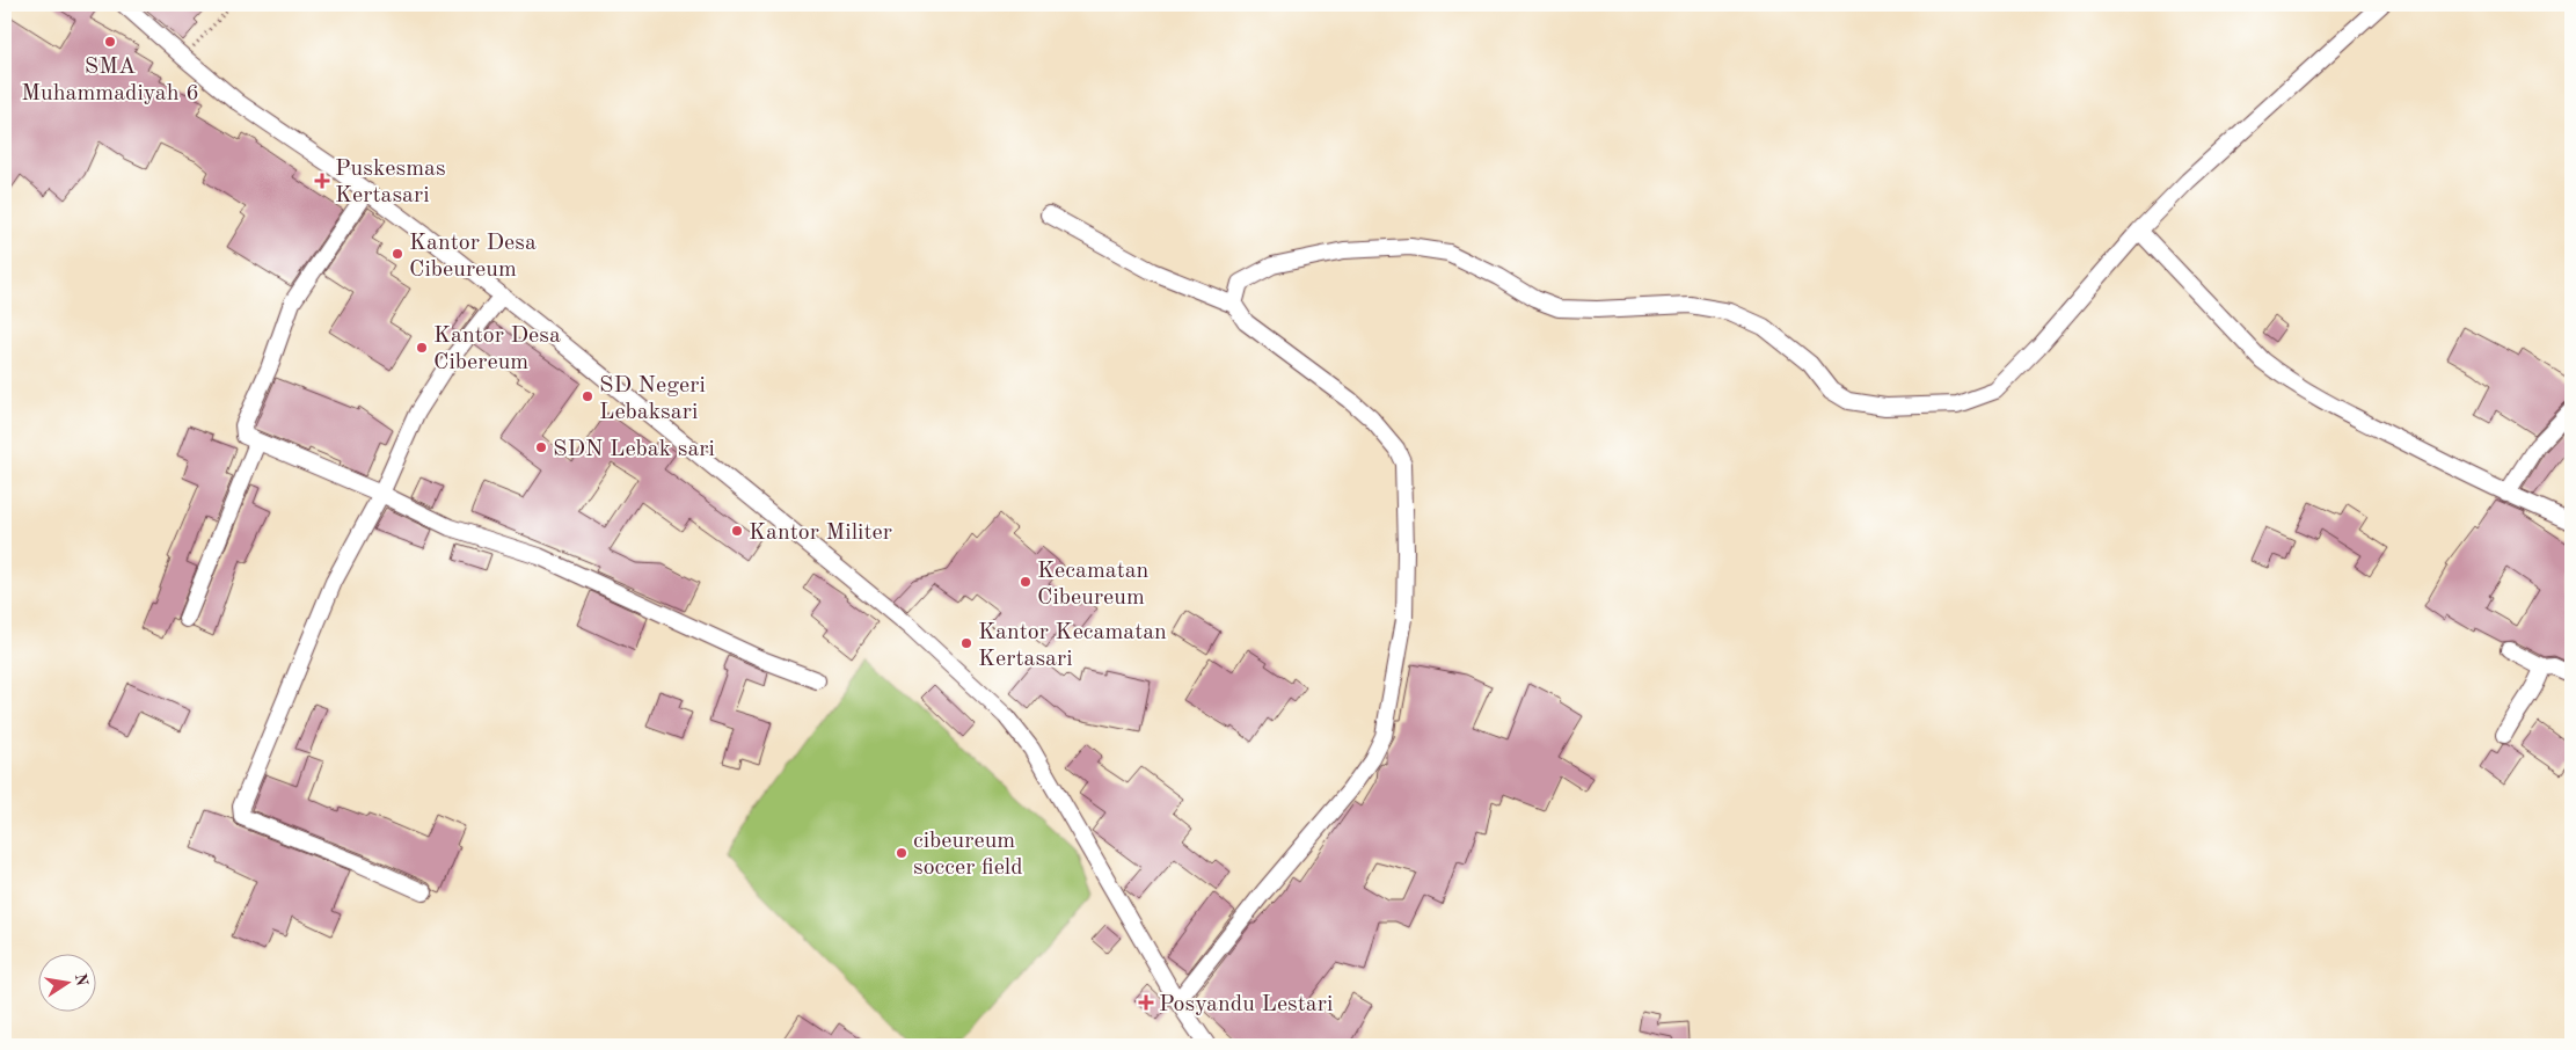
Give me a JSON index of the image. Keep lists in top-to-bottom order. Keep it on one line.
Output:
{"places":{"other":["SMA Muhammadiyah 6","Kantor Desa Cibeureum","Kantor Desa Cibereum","SD Negeri Lebaksari","SDN Lebak sari","Kantor Militer","Kecamatan Cibeureum","Kantor Kecamatan Kertasari","cibeureum soccer field"],"health":["Puskesmas Kertasari","Posyandu Lestari"]},"north":"right"}
